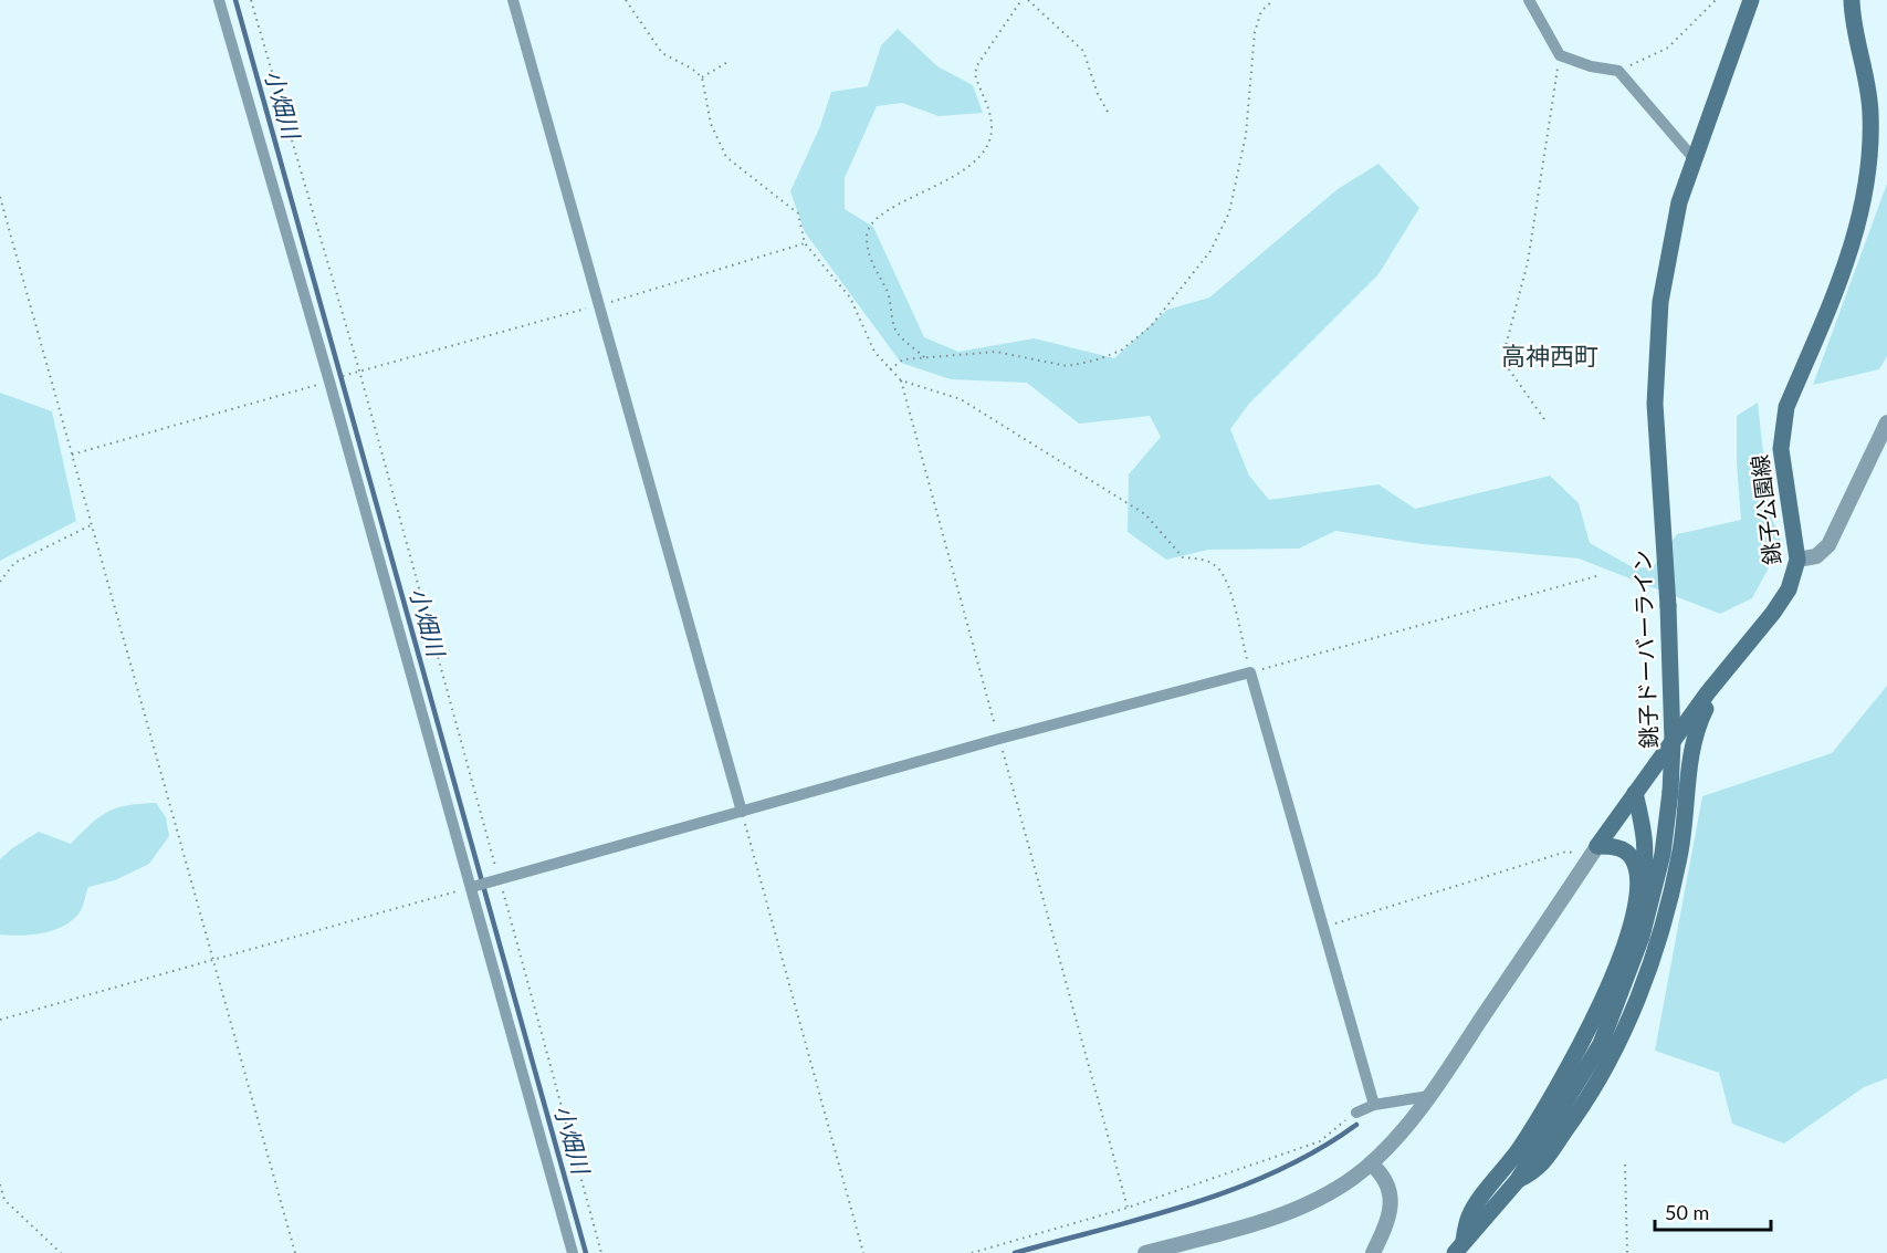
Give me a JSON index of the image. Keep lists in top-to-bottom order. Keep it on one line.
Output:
{"streets":{"main road":["銚子公園線","銚子ドーバーライン"]},"districts":["高神西町"],"water":["小畑川"],"scale_bar":"50 m"}
